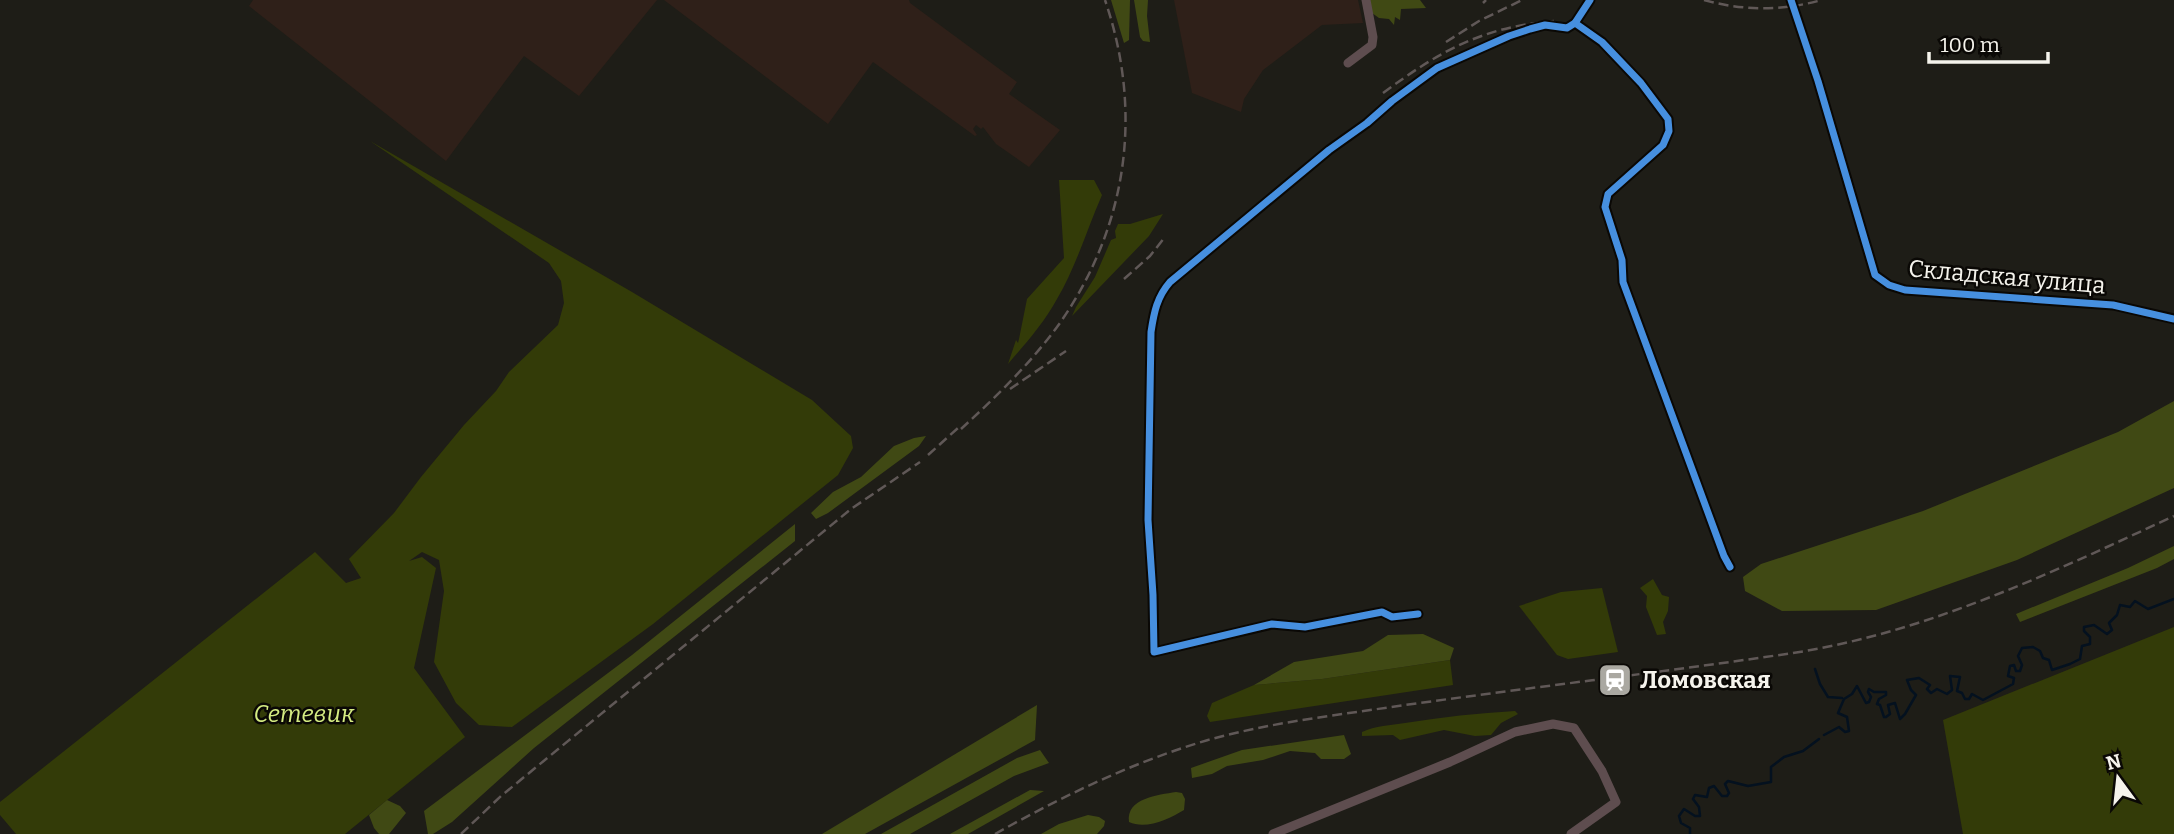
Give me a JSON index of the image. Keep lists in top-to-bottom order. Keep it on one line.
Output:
{"streets":{"street":["Складская улица"]},"parks":["Сетевик"],"places":{"station":["Ломовская"]},"scale_bar":"100 m","north":"top"}
